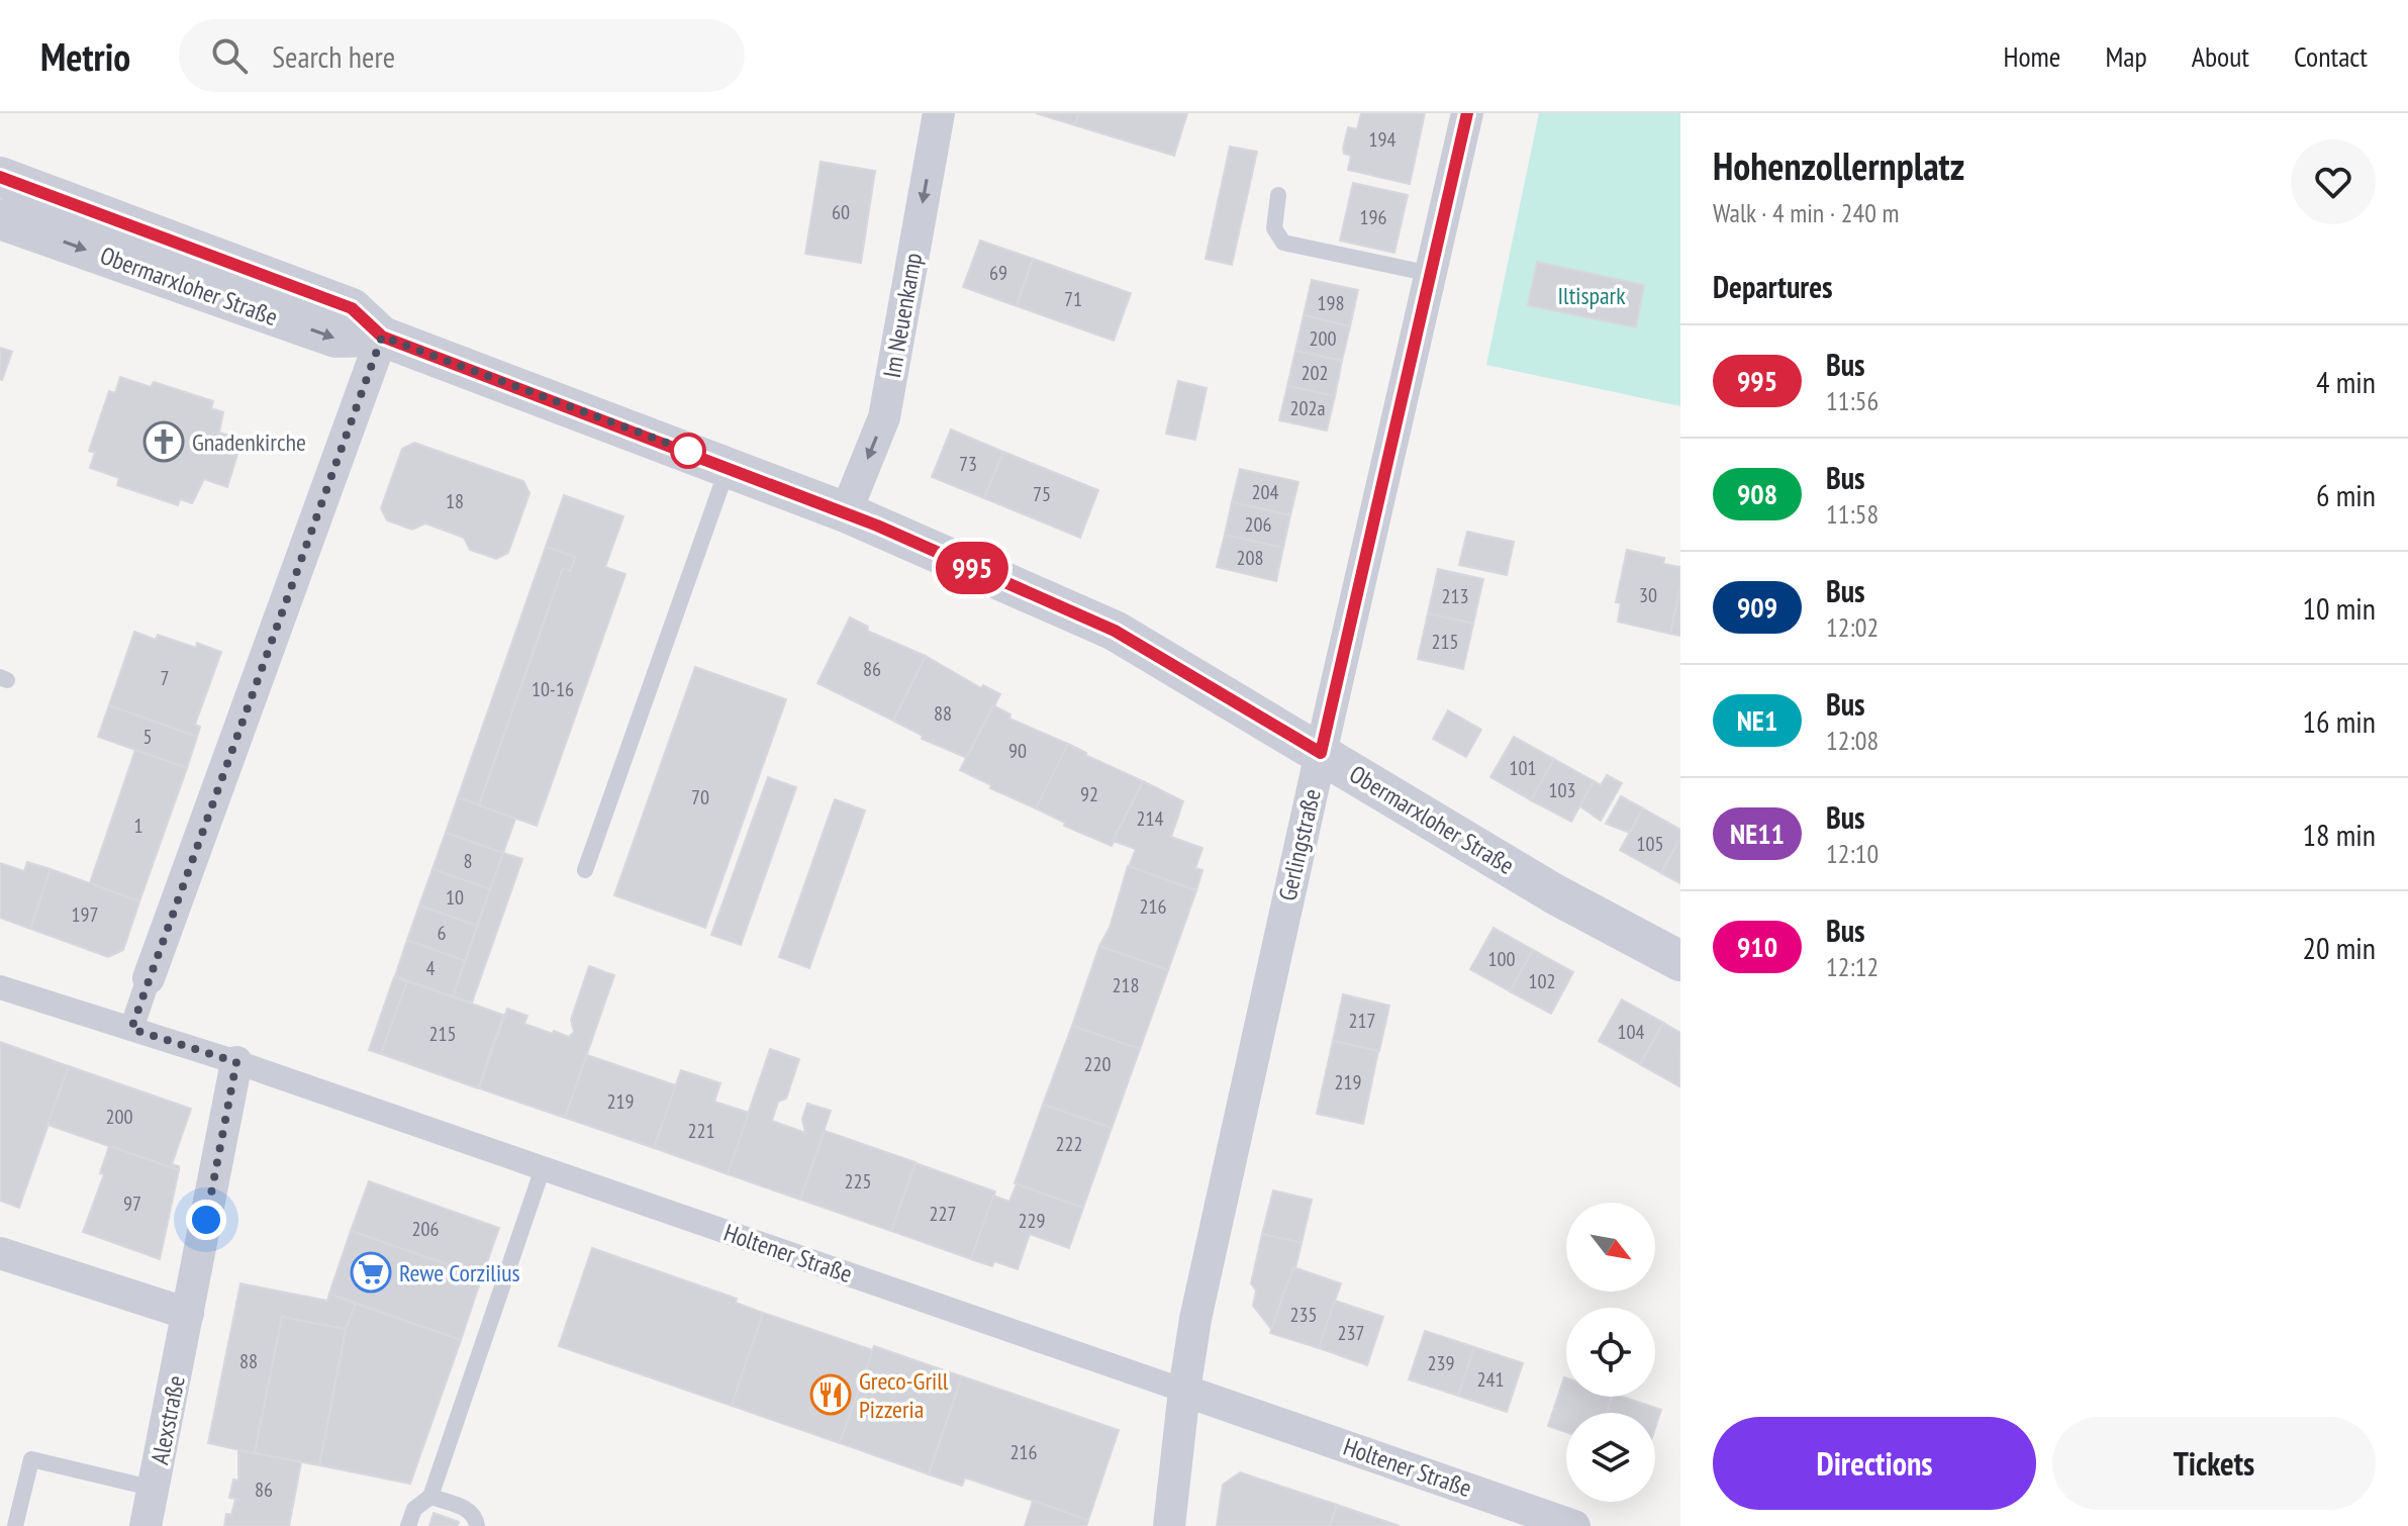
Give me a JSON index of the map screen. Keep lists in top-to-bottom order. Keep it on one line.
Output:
{"streets":{"street":["Obermarxloher Straße","Im Neuenkamp","Gerlingstraße","Holtener Straße","Alexstraße"]},"crossings":[["Obermarxloher Straße","Im Neuenkamp"],["Obermarxloher Straße","Gerlingstraße"],["Gerlingstraße","Holtener Straße"],["Holtener Straße","Alexstraße"]],"one_way":["Im Neuenkamp"],"parks":["Iltispark"],"places":{"church":["Gnadenkirche"],"supermarket":["Rewe Corzilius"],"restaurant":["Greco-Grill Pizzeria"]},"lines":["bus line 995"],"house_numbers":["194","60","196","69","71","198","200","202","202a","73","204","75","18","206","208","30","213","215","86","7","10-16","88","5","90","101","103","92","70","214","1","105","8","10","216","197","6","100","4","102","218","217","104","215","220","219","219","200","221","222","225","97","227","229","206","235","237","88","239","241","216","86"],"north":"bottom right","page":{"header":"Metrio","search":"Search here","nav":["Home","Map","About","Contact"],"on_map":"995","heading":[["Hohenzollernplatz","Walk · 4 min · 240 m"],"Departures"],"list":[{"mark":"995","name":"Bus","note":"11:56","value":"4 min"},{"mark":"908","name":"Bus","note":"11:58","value":"6 min"},{"mark":"909","name":"Bus","note":"12:02","value":"10 min"},{"mark":"NE1","name":"Bus","note":"12:08","value":"16 min"},{"mark":"NE11","name":"Bus","note":"12:10","value":"18 min"},{"mark":"910","name":"Bus","note":"12:12","value":"20 min"}],"buttons":["Directions","Tickets"]}}
